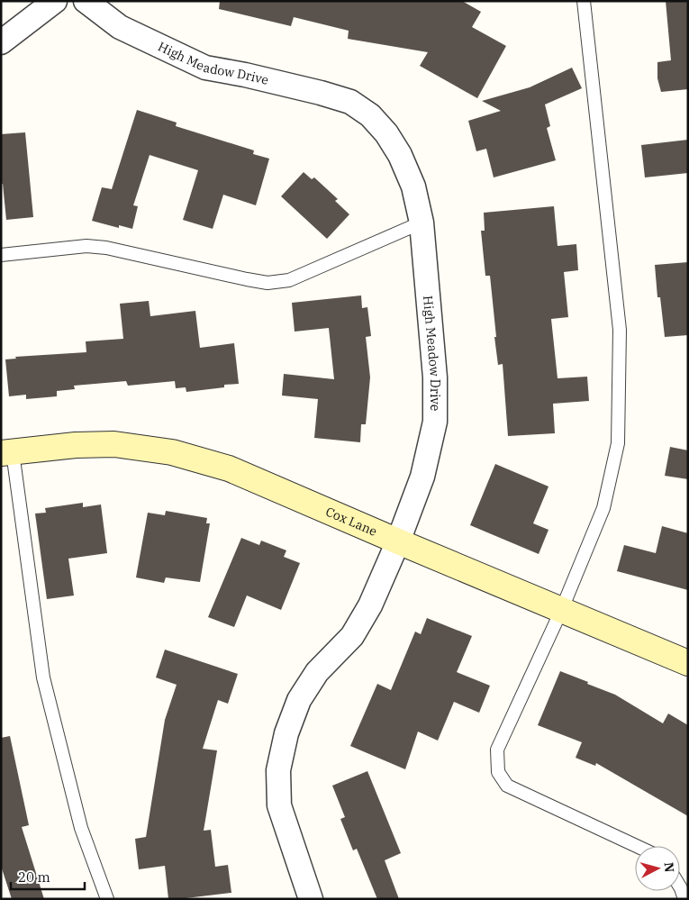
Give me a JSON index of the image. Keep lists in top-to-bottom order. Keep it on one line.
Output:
{"streets":{"street":["High Meadow Drive","Cox Lane"]},"crossings":[["High Meadow Drive","Cox Lane"]],"scale_bar":"20 m","north":"right"}
